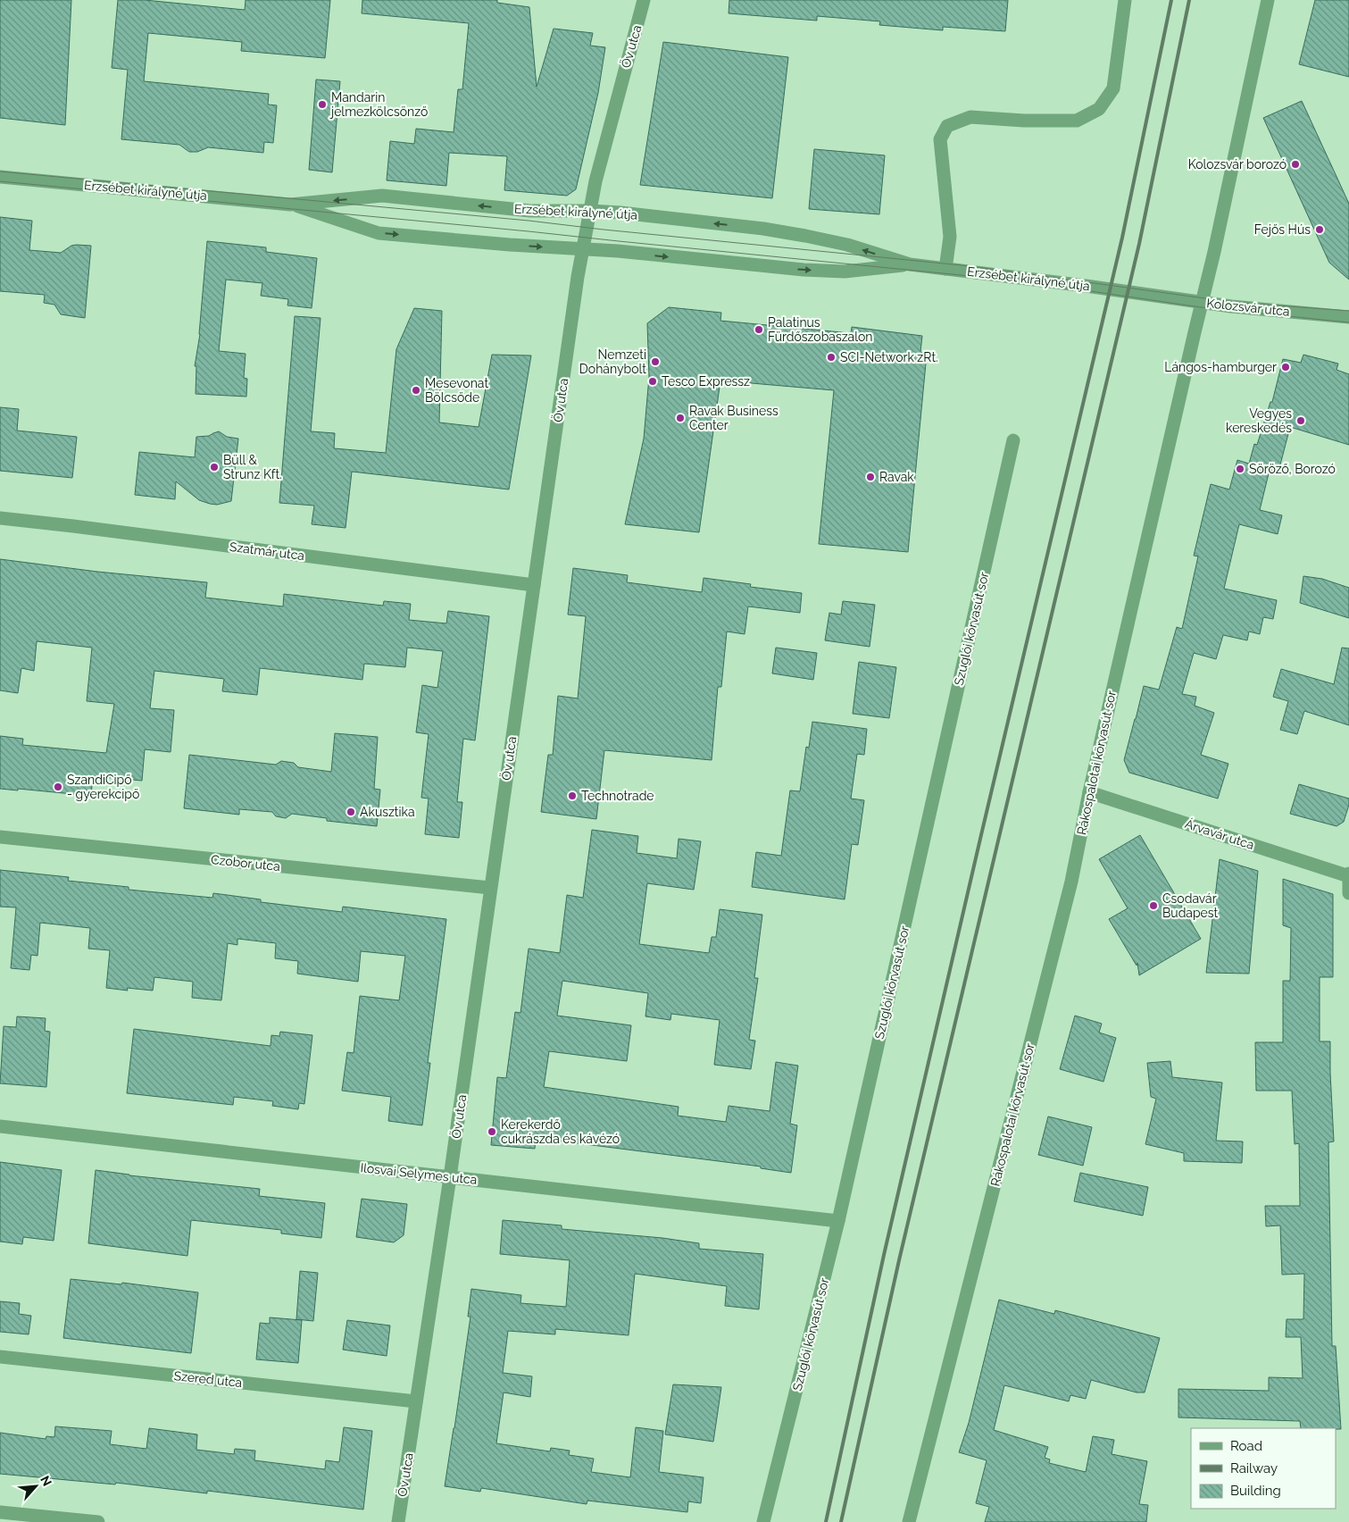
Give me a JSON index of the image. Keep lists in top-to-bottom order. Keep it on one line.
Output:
{"streets":{"street":["Öv utca","Erzsébet királyné útja","Kolozsvár utca","Szatmár utca","Szuglói körvasút sor","Rákospalotai körvasút sor","Árvavár utca","Czobor utca","Ilosvai Selymes utca","Szered utca"]},"crossings":[["Öv utca","Erzsébet királyné útja"],["Öv utca","Szatmár utca"],["Öv utca","Czobor utca"],["Öv utca","Ilosvai Selymes utca"],["Öv utca","Szered utca"],["Erzsébet királyné útja","Kolozsvár utca"],["Kolozsvár utca","Rákospalotai körvasút sor"],["Szuglói körvasút sor","Ilosvai Selymes utca"],["Rákospalotai körvasút sor","Árvavár utca"]],"places":["Mandarin jelmezkölcsönző","Kolozsvár borozó","Fejős Hús","Palatinus Fürdőszobaszalon","SCI-Network zRt.","Nemzeti Dohánybolt","Lángos-hamburger","Tesco Expressz","Mesevonat Bölcsőde","Ravak Business Center","Vegyes kereskedés","Büll & Strunz Kft.","Söröző, Borozó","Ravak","SzandiCipő - gyerekcipő","Technotrade","Akusztika","Csodavár Budapest","Kerekerdő cukrászda és kávézó"],"legend":["Road","Railway","Building"],"north":"top right"}
